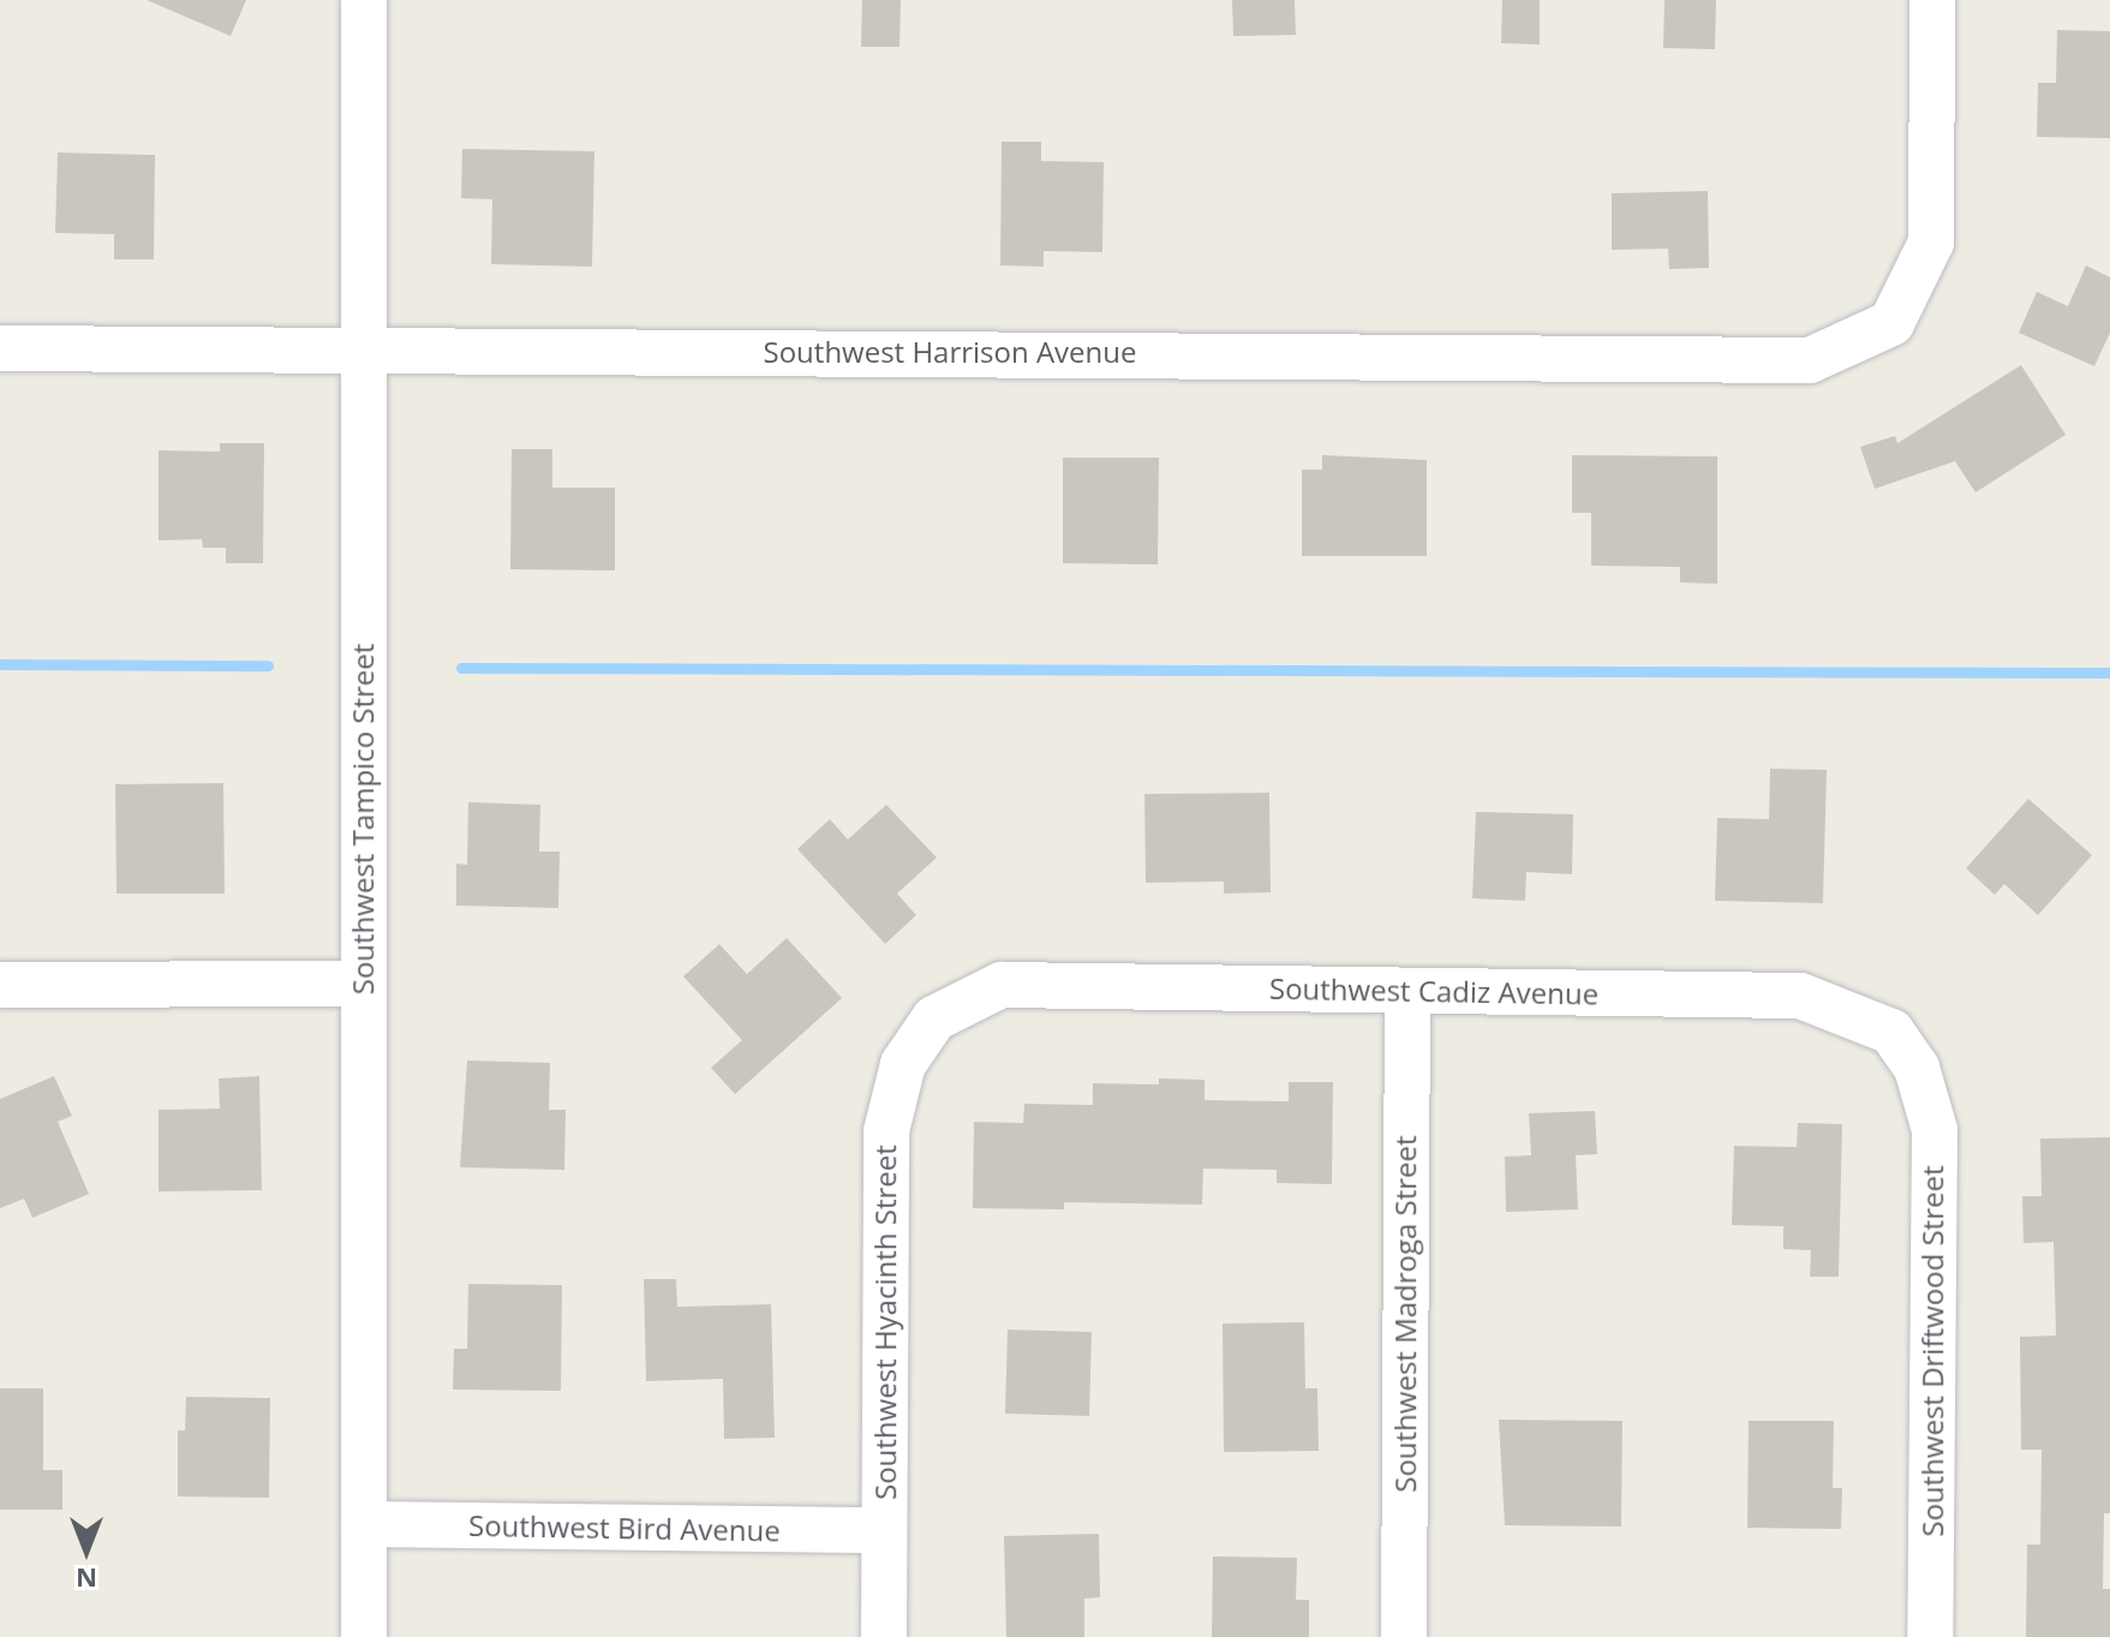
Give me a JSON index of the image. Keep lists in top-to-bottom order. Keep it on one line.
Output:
{"streets":{"street":["Southwest Harrison Avenue","Southwest Tampico Street","Southwest Cadiz Avenue","Southwest Madroga Street","Southwest Hyacinth Street","Southwest Driftwood Street","Southwest Bird Avenue"]},"crossings":[["Southwest Harrison Avenue","Southwest Tampico Street"],["Southwest Tampico Street","Southwest Bird Avenue"],["Southwest Cadiz Avenue","Southwest Madroga Street"],["Southwest Cadiz Avenue","Southwest Hyacinth Street"],["Southwest Cadiz Avenue","Southwest Driftwood Street"],["Southwest Hyacinth Street","Southwest Bird Avenue"]],"north":"bottom"}
